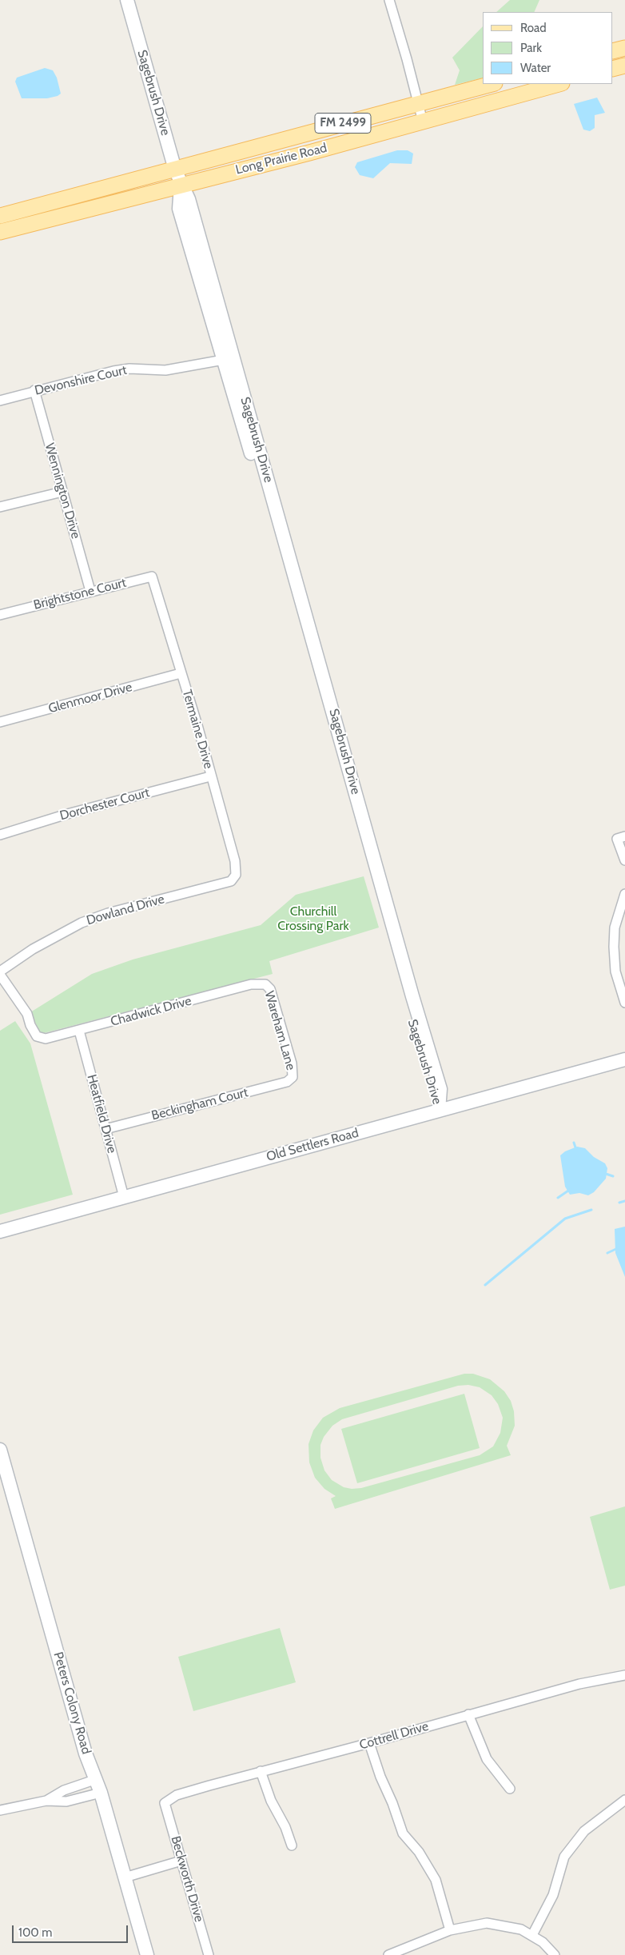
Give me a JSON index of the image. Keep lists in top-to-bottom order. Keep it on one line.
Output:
{"streets":{"main road":["FM 2499","Long Prairie Road"],"street":["Sagebrush Drive","Devonshire Court","Wennington Drive","Brightstone Court","Glenmoor Drive","Termaine Drive","Dorchester Court","Dowland Drive","Chadwick Drive","Wareham Lane","Beckingham Court","Heatfield Drive","Old Settlers Road","Peters Colony Road","Cottrell Drive","Beckworth Drive"]},"crossings":[["Sagebrush Drive","Long Prairie Road"],["Sagebrush Drive","Devonshire Court"],["Sagebrush Drive","Old Settlers Road"],["Devonshire Court","Wennington Drive"],["Wennington Drive","Brightstone Court"],["Brightstone Court","Termaine Drive"],["Glenmoor Drive","Termaine Drive"],["Termaine Drive","Dorchester Court"],["Termaine Drive","Dowland Drive"],["Chadwick Drive","Wareham Lane"],["Chadwick Drive","Heatfield Drive"],["Wareham Lane","Beckingham Court"],["Beckingham Court","Heatfield Drive"],["Heatfield Drive","Old Settlers Road"],["Cottrell Drive","Beckworth Drive"]],"parks":["Churchill Crossing Park"],"legend":["Road","Park","Water"],"scale_bar":"100 m"}
